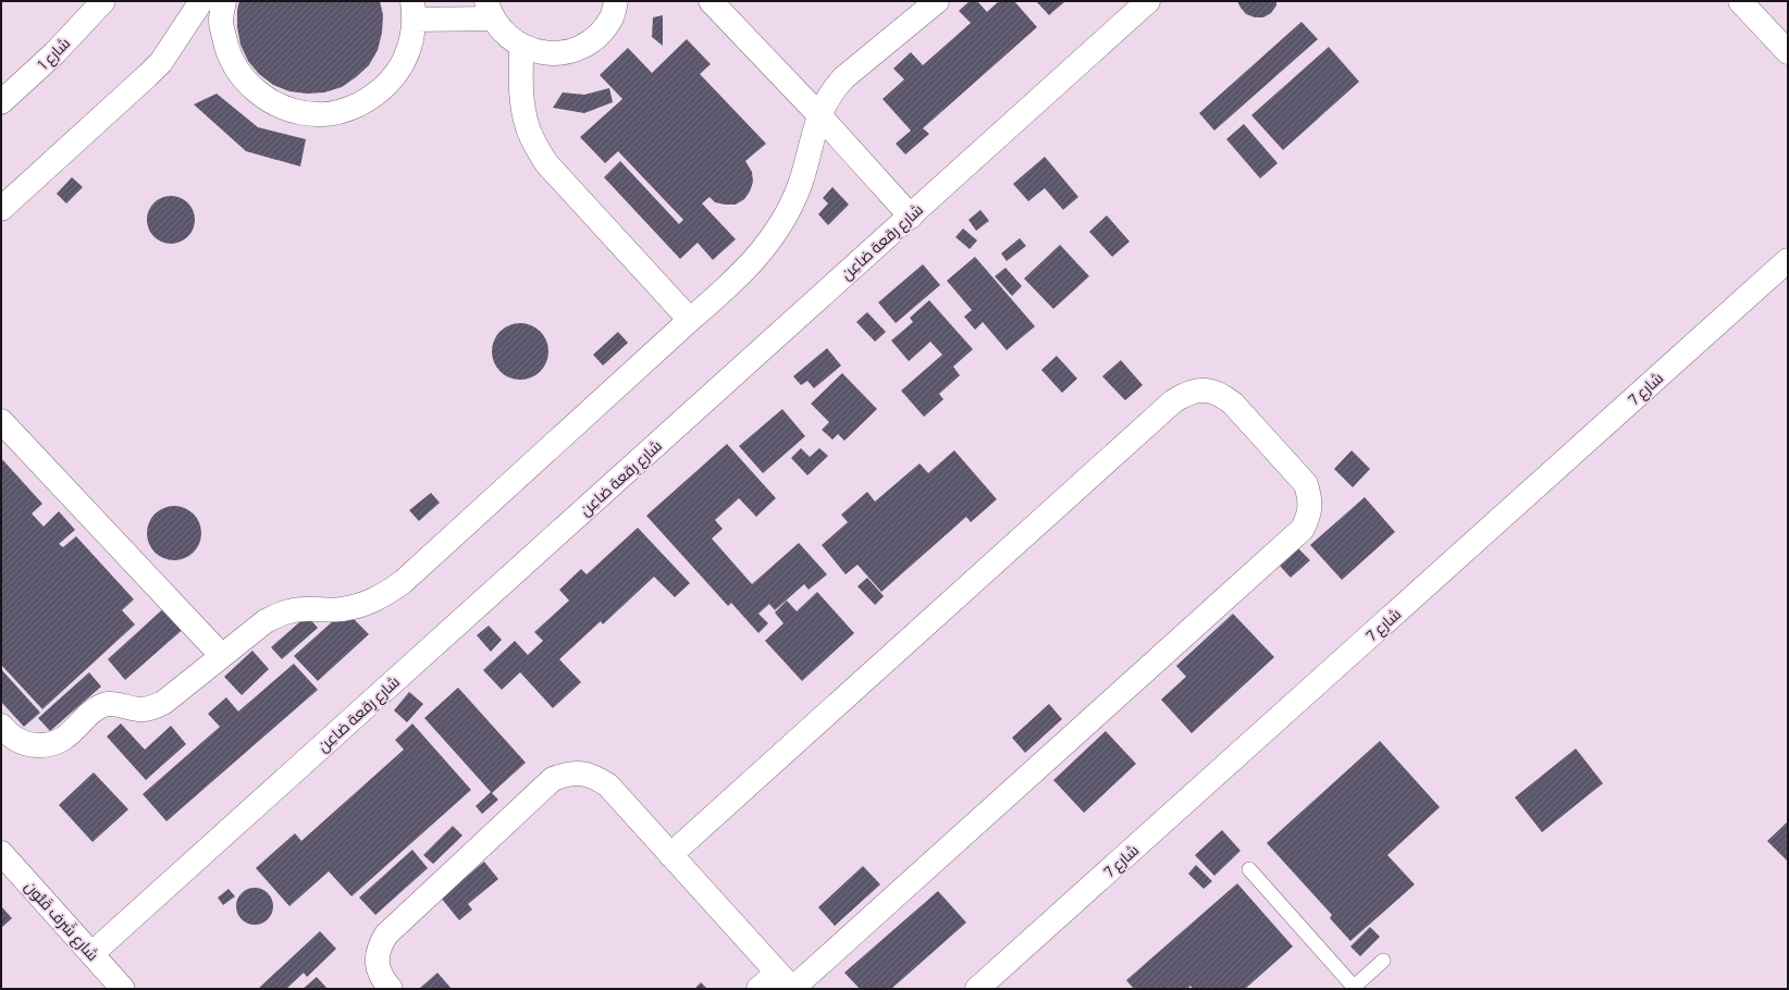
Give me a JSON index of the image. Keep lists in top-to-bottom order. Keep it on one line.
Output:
{"streets":{"street":["شارع 1","شارع رِقعة ضاعِن","شارع 7","شارع شَرف قَنُّون"]},"crossings":[["شارع رِقعة ضاعِن","شارع شَرف قَنُّون"]]}
